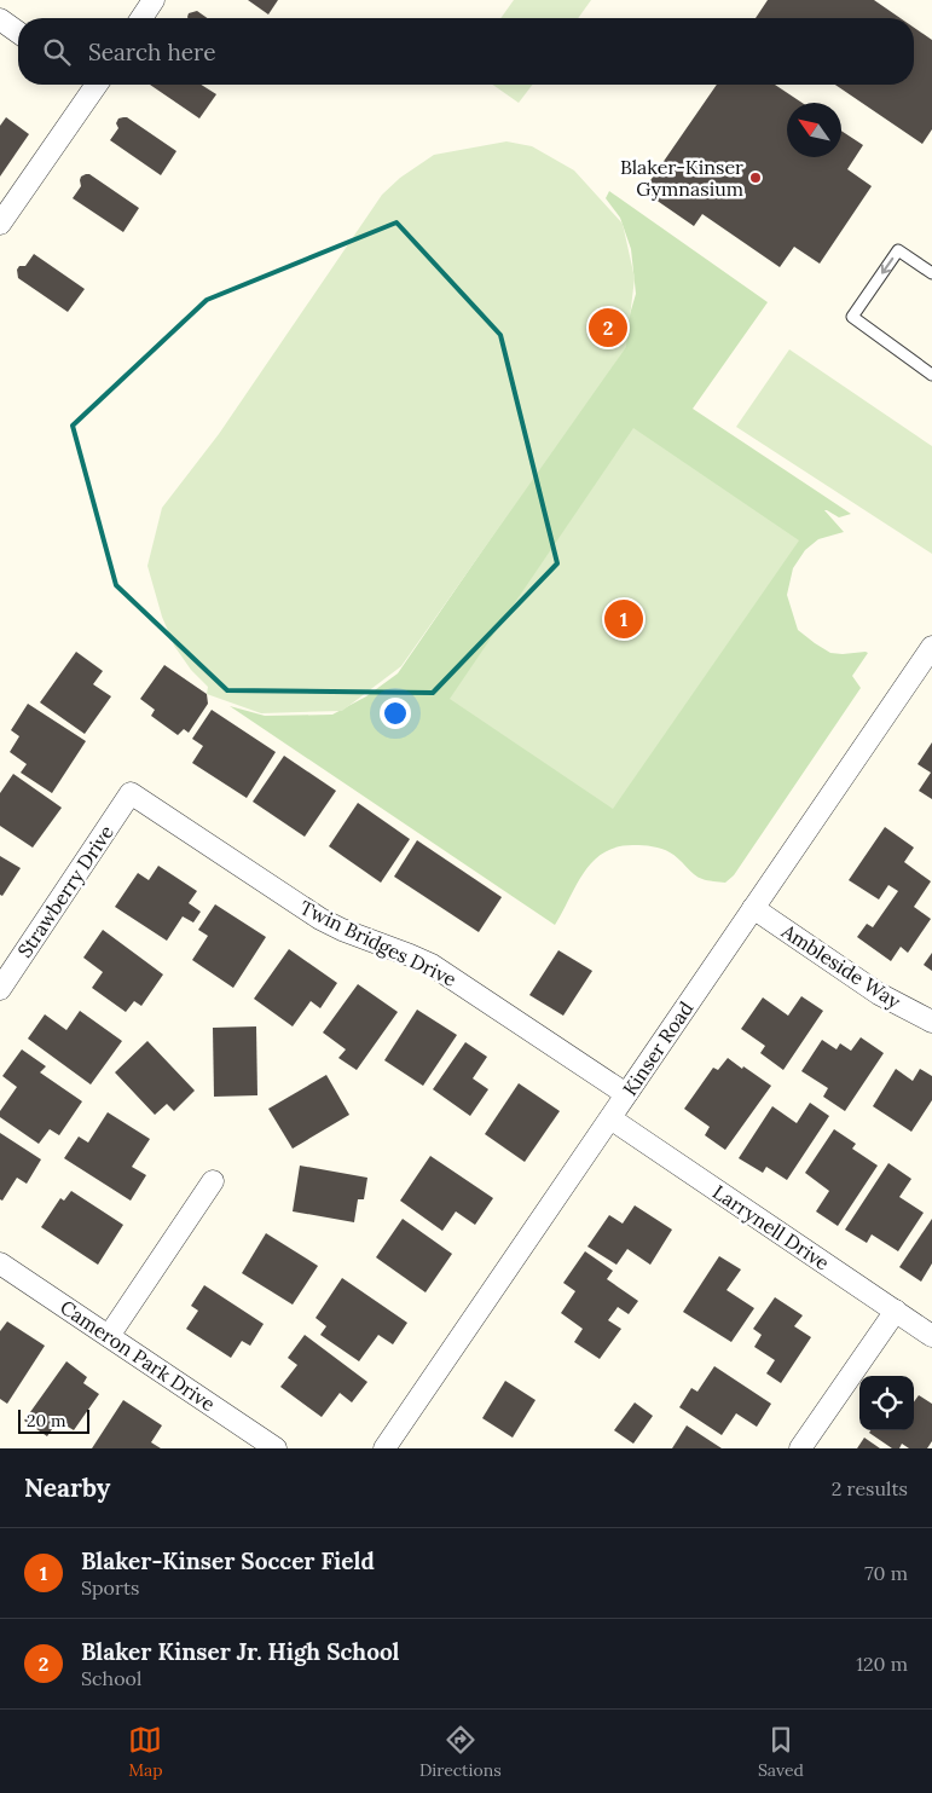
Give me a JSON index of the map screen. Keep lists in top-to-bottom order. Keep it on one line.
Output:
{"streets":{"street":["Strawberry Drive","Twin Bridges Drive","Ambleside Way","Kinser Road","Larrynell Drive","Cameron Park Drive"]},"crossings":[["Strawberry Drive","Twin Bridges Drive"],["Twin Bridges Drive","Kinser Road"],["Ambleside Way","Kinser Road"],["Kinser Road","Larrynell Drive"]],"places":["Blaker-Kinser Gymnasium"],"scale_bar":"20 m","north":"top left","page":{"search":"Search here","pins":["2","1"],"scale":"20 m","heading":["Nearby","2 results"],"list":[{"mark":"1","name":"Blaker-Kinser Soccer Field","note":"Sports","value":"70 m"},{"mark":"2","name":"Blaker Kinser Jr. High School","note":"School","value":"120 m"}],"nav":["Map","Directions","Saved"]}}
